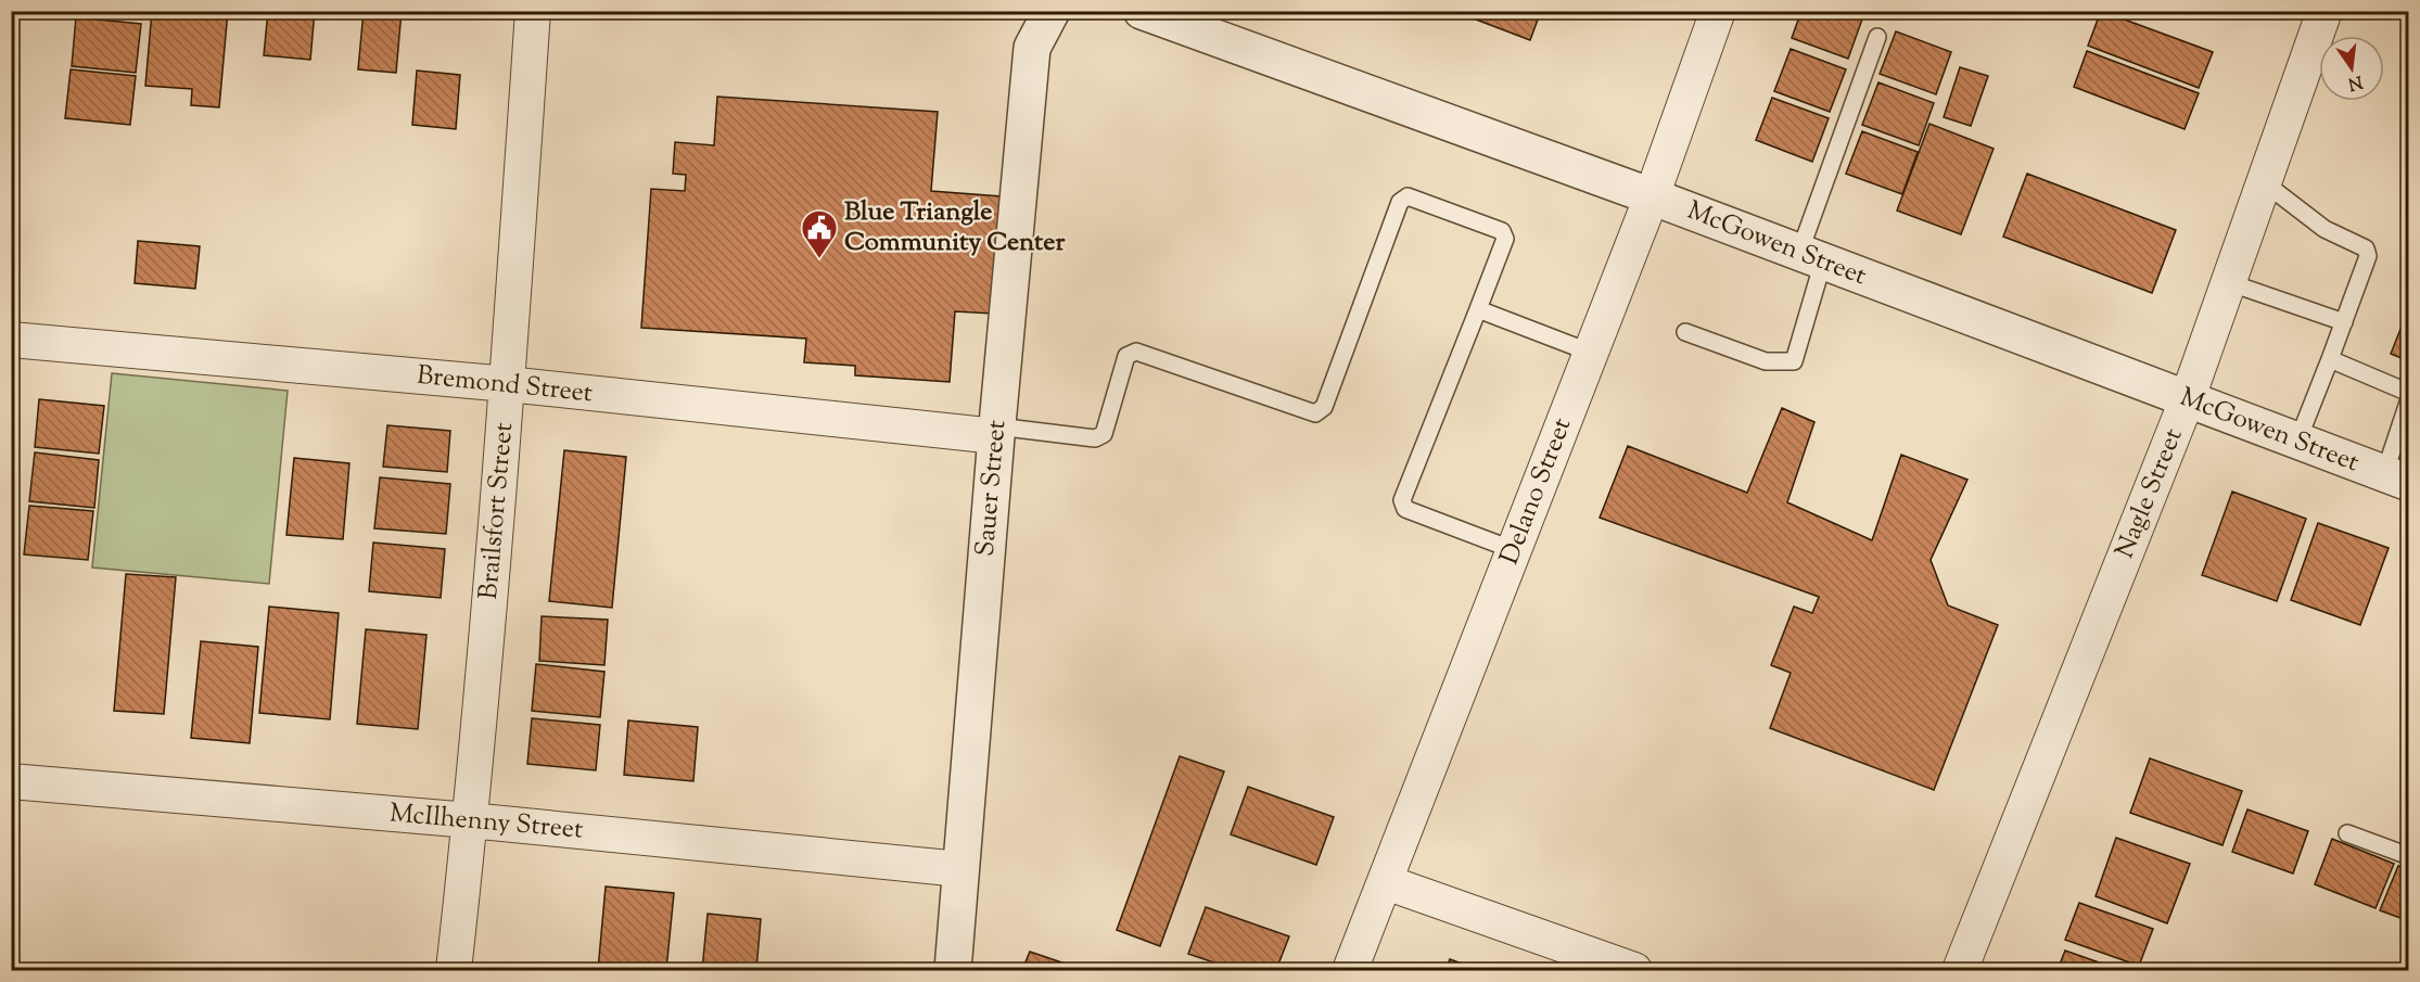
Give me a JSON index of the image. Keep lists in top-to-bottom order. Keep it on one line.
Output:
{"streets":{"street":["McGowen Street","Bremond Street","Sauer Street","Delano Street","Nagle Street","Brailsfort Street","McIlhenny Street"]},"crossings":[["McGowen Street","Delano Street"],["McGowen Street","Nagle Street"],["Bremond Street","Sauer Street"],["Bremond Street","Brailsfort Street"],["Sauer Street","McIlhenny Street"],["Brailsfort Street","McIlhenny Street"]],"places":{"public building":["Blue Triangle Community Center"]},"north":"bottom"}
